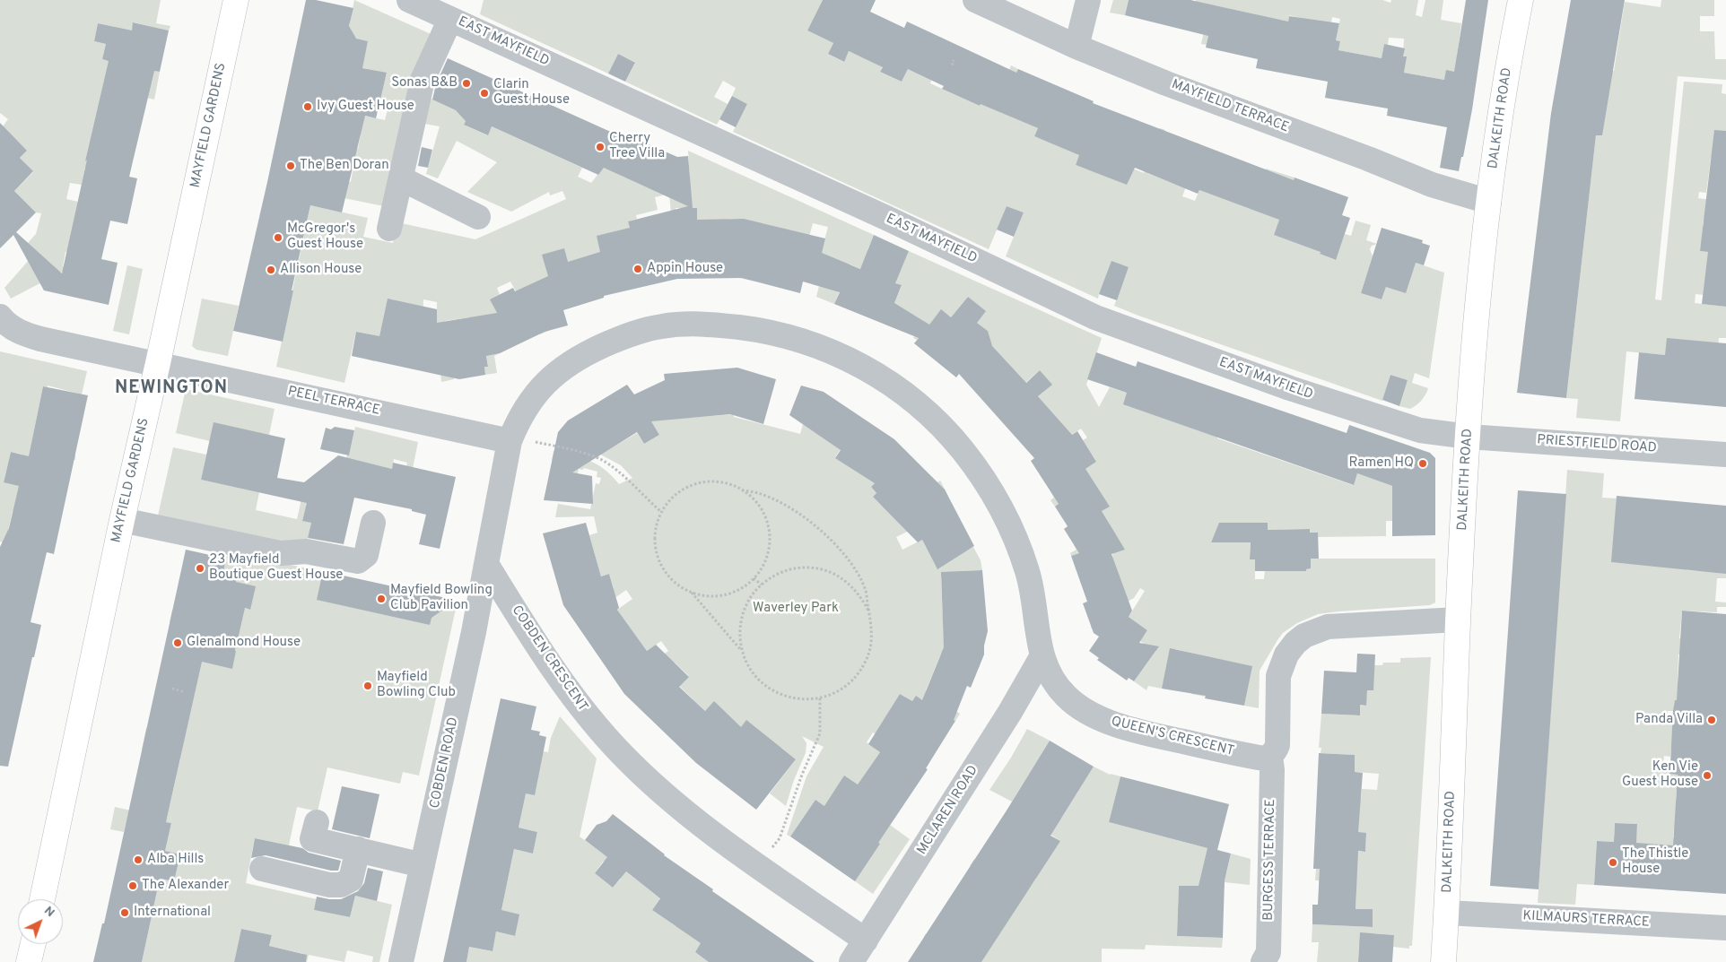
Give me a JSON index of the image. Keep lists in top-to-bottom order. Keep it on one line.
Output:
{"streets":{"main road":["DALKEITH ROAD","MAYFIELD GARDENS"],"street":["EAST MAYFIELD","MAYFIELD TERRACE","PEEL TERRACE","PRIESTFIELD ROAD","COBDEN CRESCENT","QUEEN'S CRESCENT","COBDEN ROAD","MCLAREN ROAD","BURGESS TERRACE","KILMAURS TERRACE"]},"crossings":[["EAST MAYFIELD","DALKEITH ROAD"],["EAST MAYFIELD","PRIESTFIELD ROAD"],["MAYFIELD TERRACE","DALKEITH ROAD"],["DALKEITH ROAD","PRIESTFIELD ROAD"],["DALKEITH ROAD","KILMAURS TERRACE"],["MAYFIELD GARDENS","PEEL TERRACE"],["PEEL TERRACE","QUEEN'S CRESCENT"],["COBDEN CRESCENT","COBDEN ROAD"],["COBDEN CRESCENT","MCLAREN ROAD"],["QUEEN'S CRESCENT","MCLAREN ROAD"],["QUEEN'S CRESCENT","BURGESS TERRACE"]],"districts":["NEWINGTON"],"parks":["Waverley Park"],"places":["Sonas B&B","Clarin Guest House","Ivy Guest House","Cherry Tree Villa","The Ben Doran","McGregor's Guest House","Appin House","Allison House","Ramen HQ","23 Mayfield Boutique Guest House","Mayfield Bowling Club Pavilion","Glenalmond House","Mayfield Bowling Club","Panda Villa","Ken Vie Guest House","Alba Hills","The Thistle House","The Alexander","International"],"north":"top right"}
